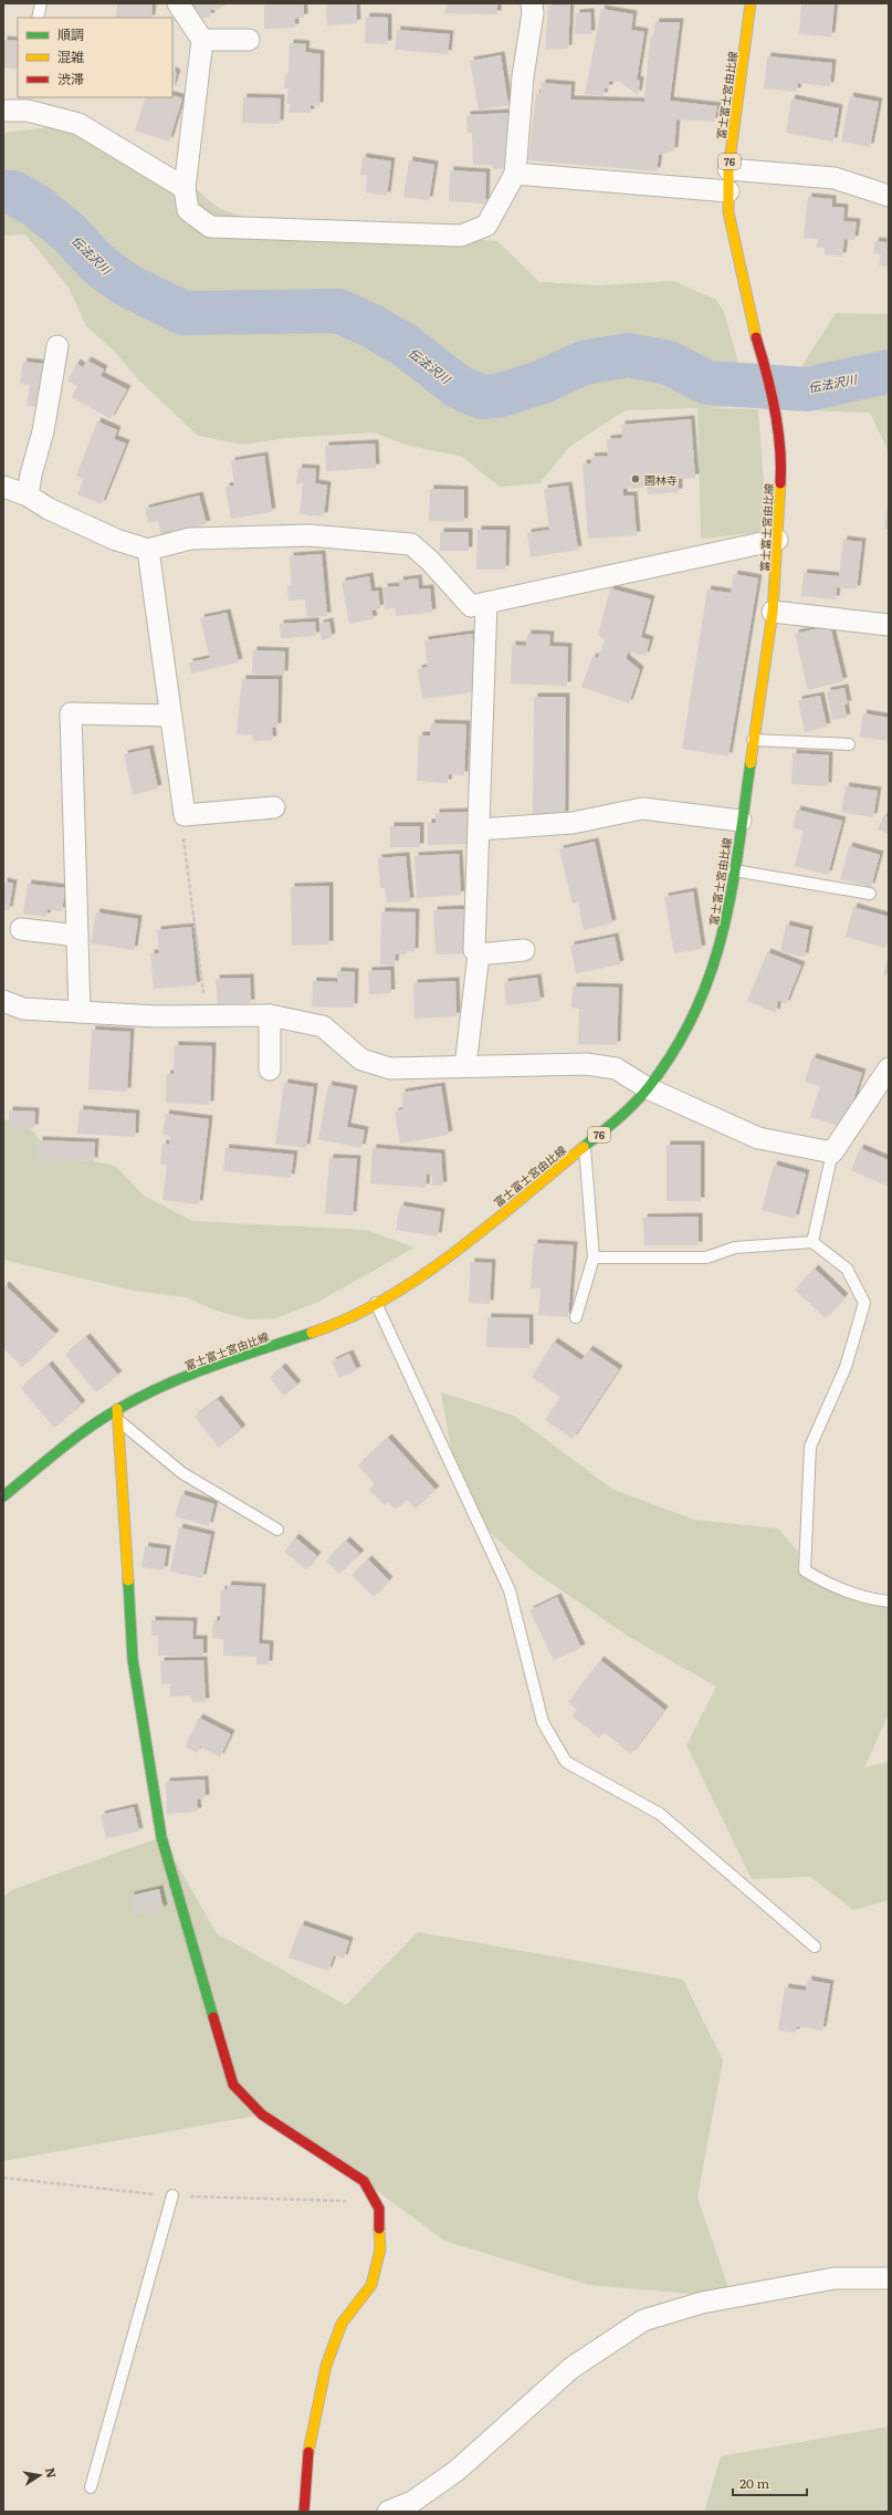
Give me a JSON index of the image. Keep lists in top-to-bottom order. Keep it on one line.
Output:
{"streets":{"main road":["富士富士宮由比線","76"]},"water":["伝法沢川"],"places":["園林寺"],"legend":["順調","混雑","渋滞"],"scale_bar":"20 m","north":"right"}
